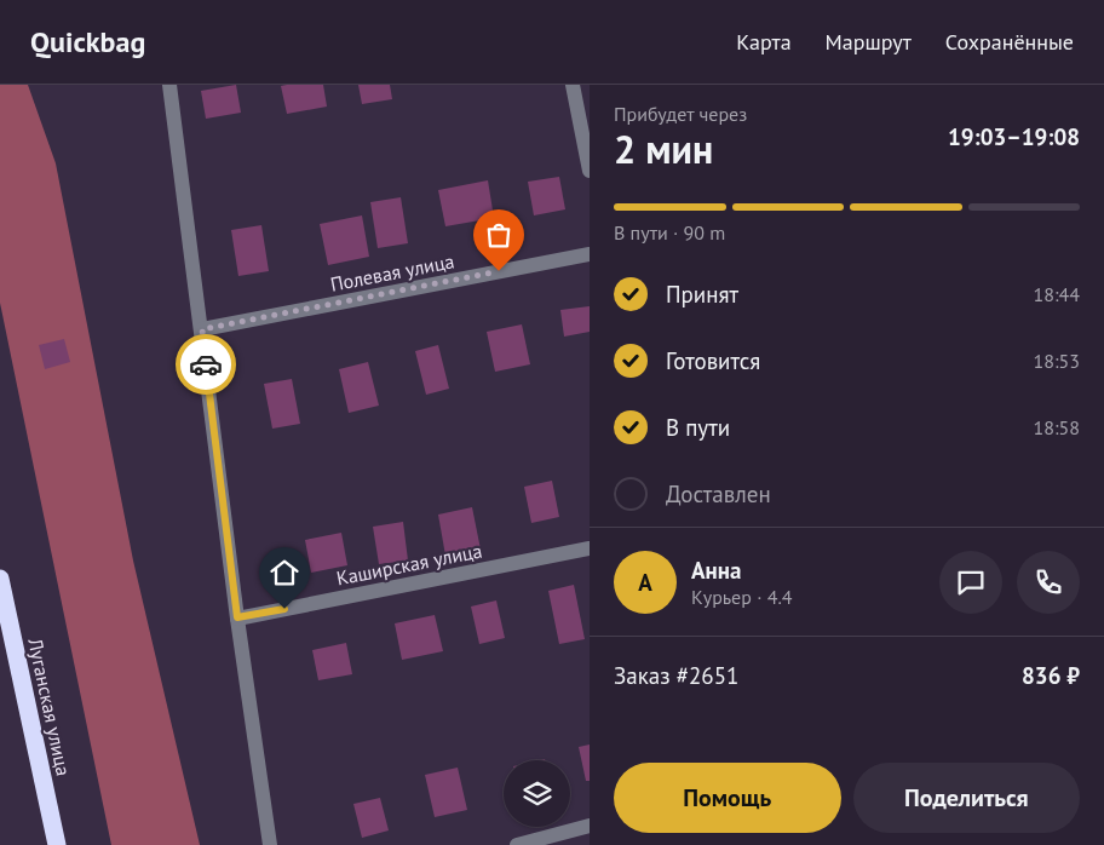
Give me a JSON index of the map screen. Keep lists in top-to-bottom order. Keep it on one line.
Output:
{"streets":{"highway":["Луганская улица"],"street":["Полевая улица","Каширская улица"]},"page":{"header":"Quickbag","nav":["Карта","Маршрут","Сохранённые"],"heading":["2 мин","Прибудет через","19:03–19:08"],"panel":["Анна","Курьер · 4.4","Заказ #2651","836 ₽"],"bar":"В пути · 90 m","list":[["Принят","18:44"],["Готовится","18:53"],["В пути","18:58"],"Доставлен"],"round":"А","buttons":["Помощь","Поделиться"]}}
